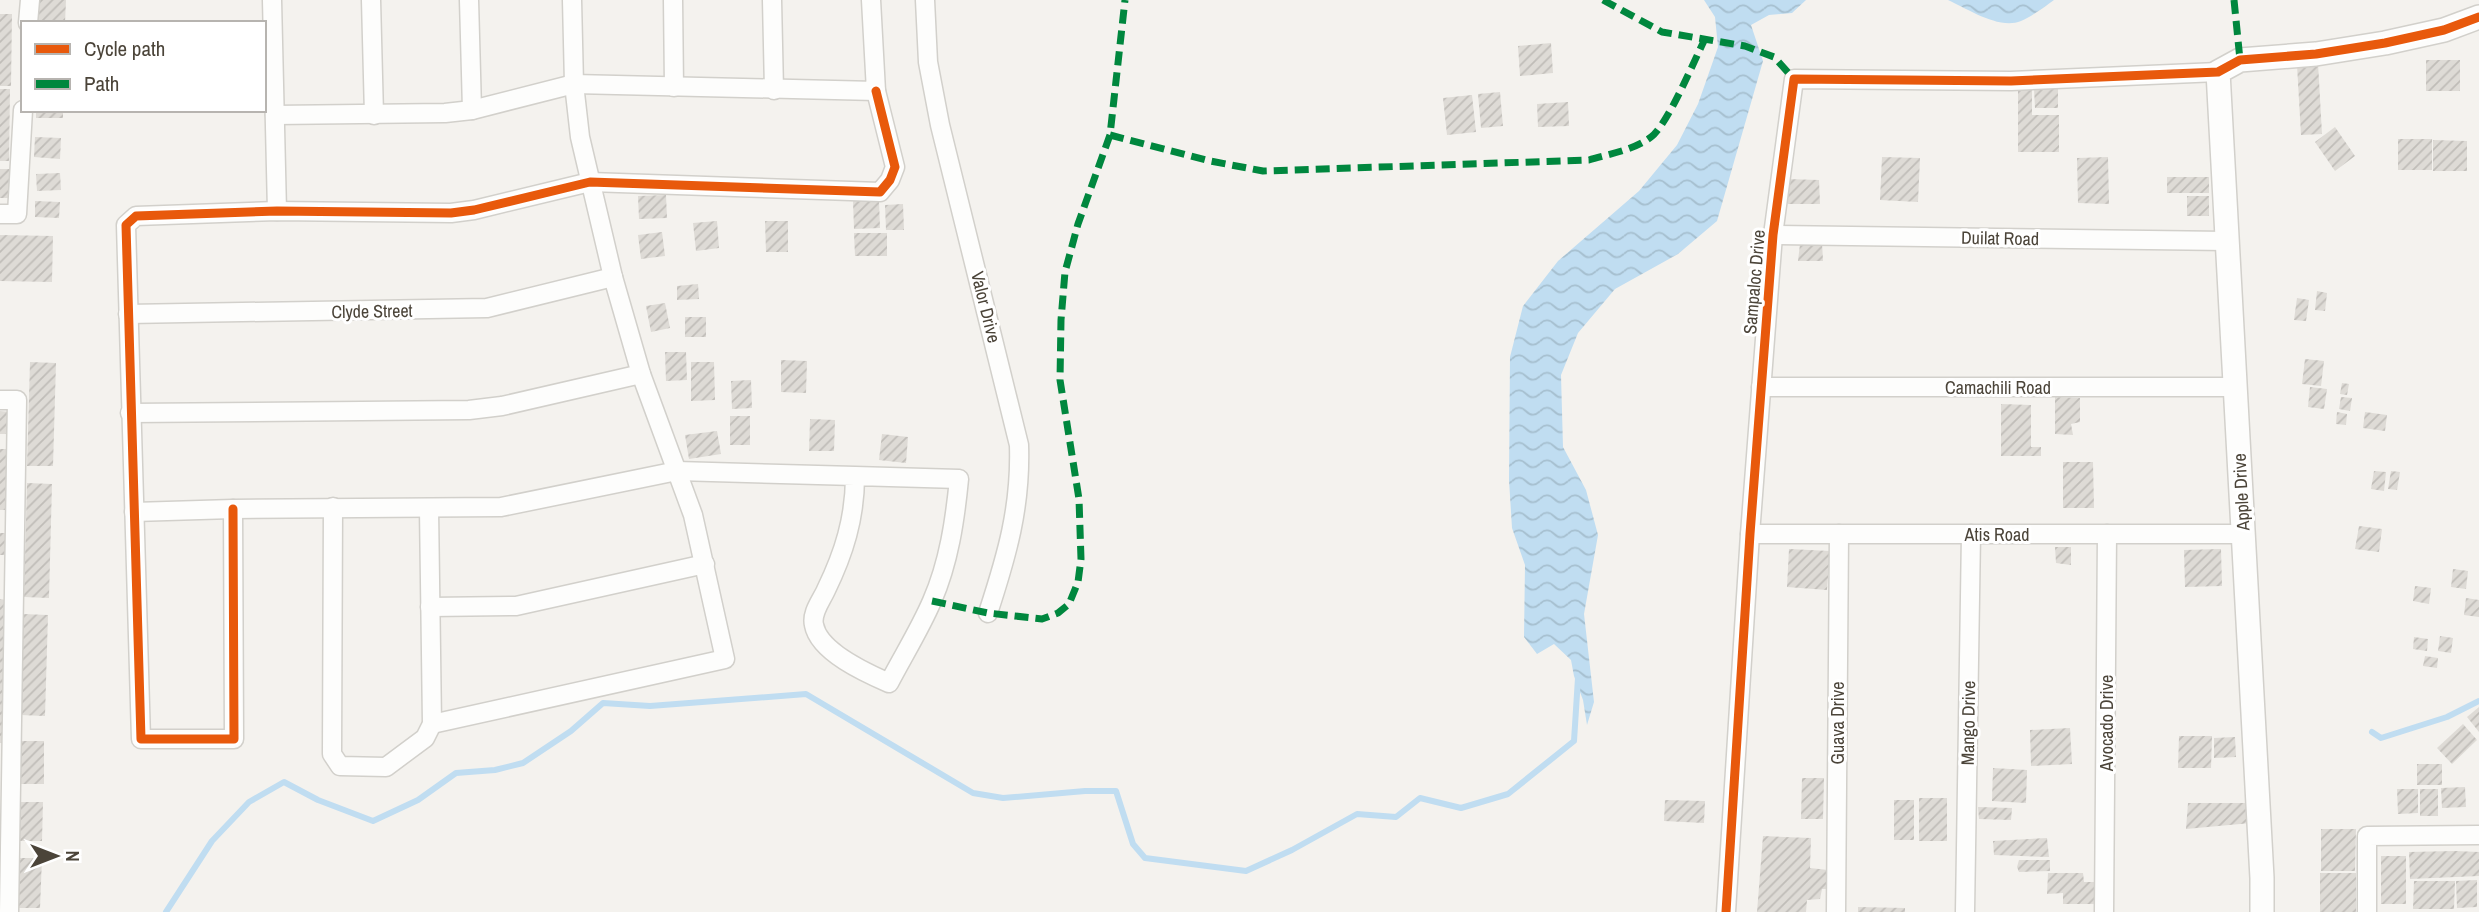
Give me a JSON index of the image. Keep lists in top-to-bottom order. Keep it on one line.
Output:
{"streets":{"street":["Duilat Road","Sampaloc Drive","Valor Drive","Clyde Street","Camachili Road","Apple Drive","Atis Road","Guava Drive","Mango Drive","Avocado Drive"]},"crossings":[["Duilat Road","Sampaloc Drive"],["Duilat Road","Apple Drive"],["Sampaloc Drive","Camachili Road"],["Sampaloc Drive","Apple Drive"],["Sampaloc Drive","Atis Road"],["Camachili Road","Apple Drive"],["Apple Drive","Atis Road"],["Atis Road","Guava Drive"],["Atis Road","Mango Drive"],["Atis Road","Avocado Drive"]],"legend":["Cycle path","Path"],"north":"right"}
